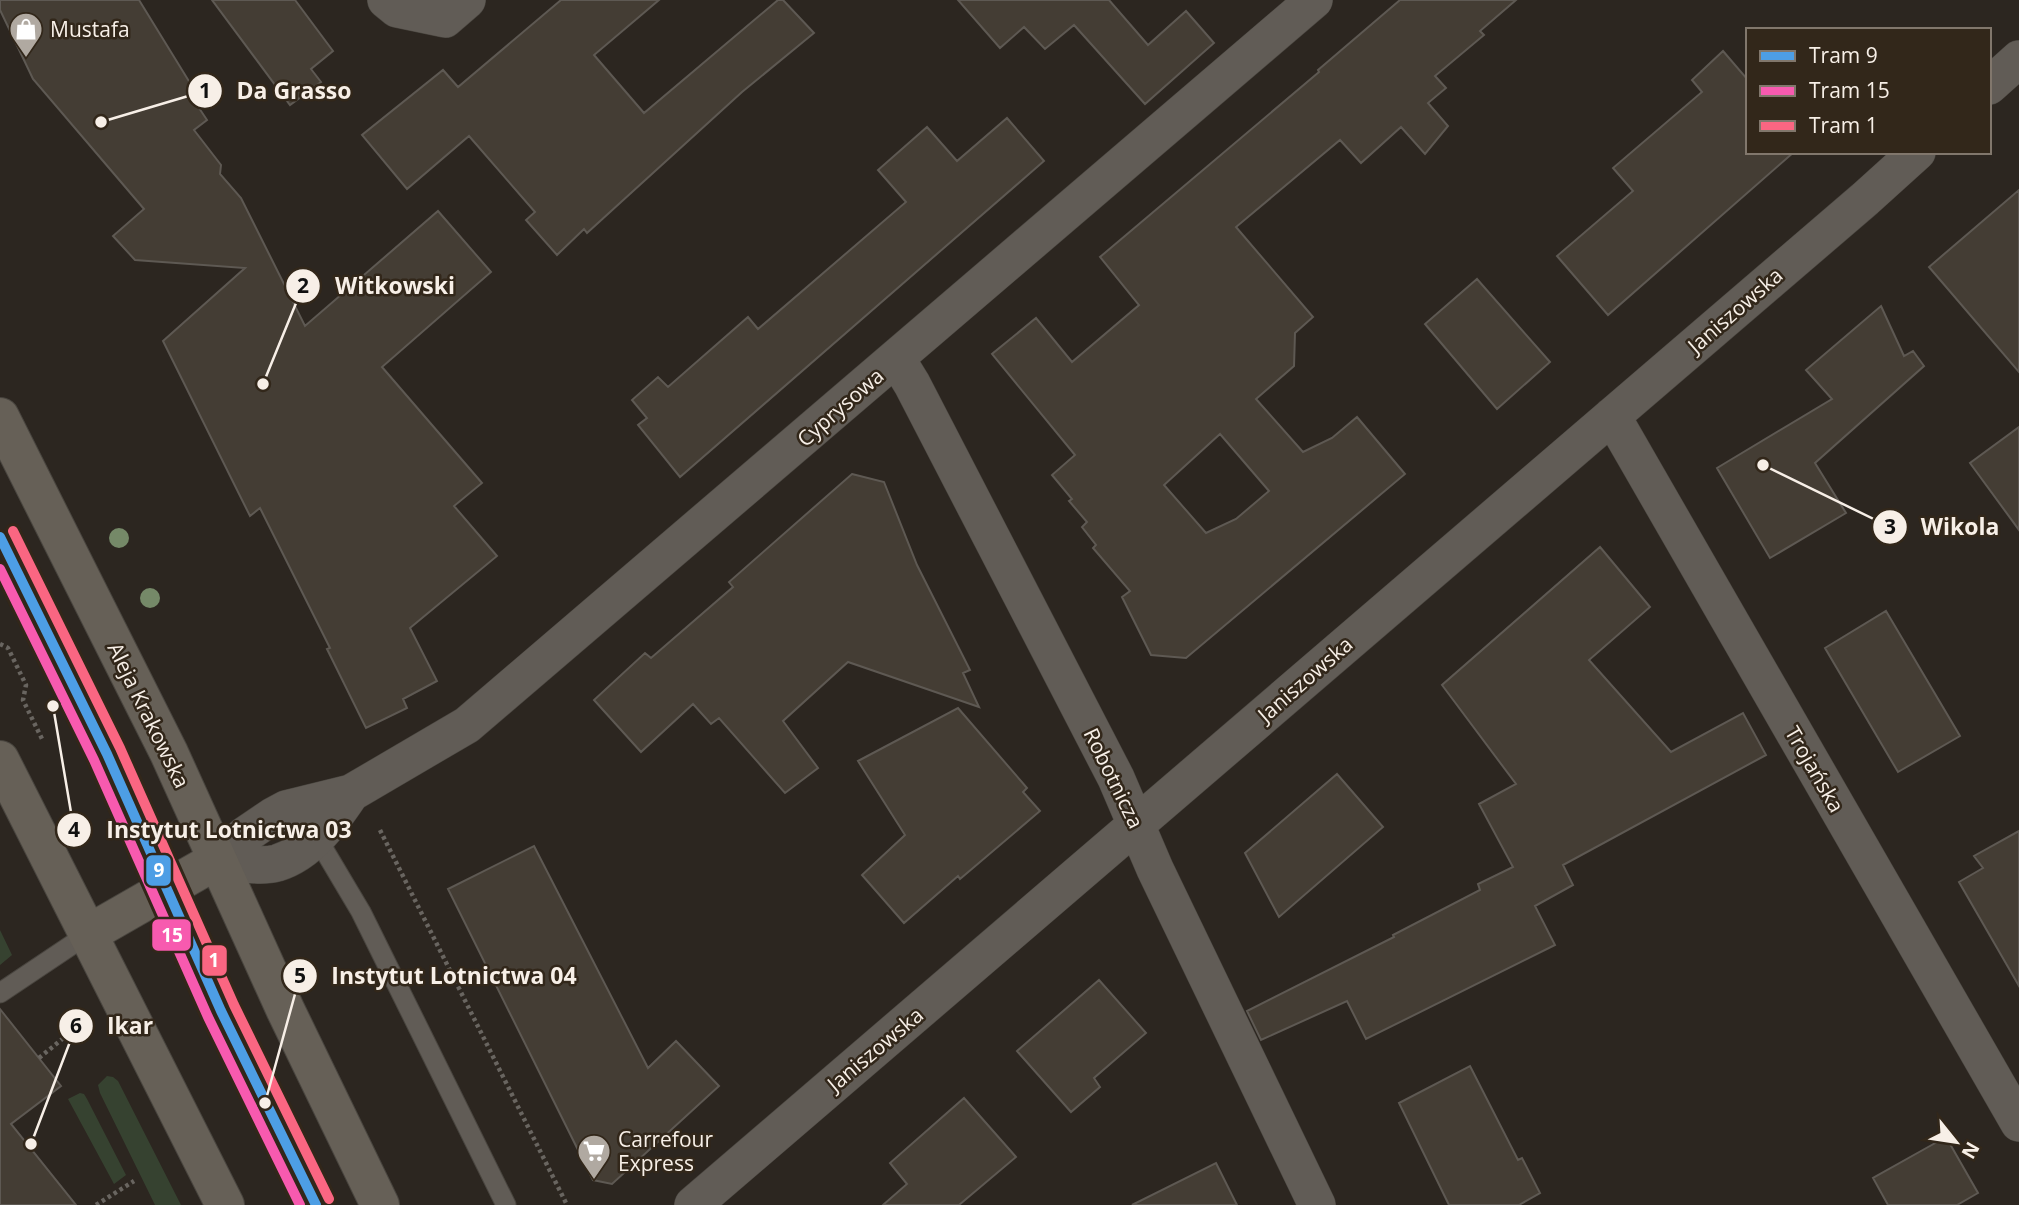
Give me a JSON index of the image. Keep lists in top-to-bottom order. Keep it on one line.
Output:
{"streets":{"main road":["Aleja Krakowska"],"street":["Janiszowska","Cyprysowa","Trojańska","Robotnicza"]},"crossings":[["Janiszowska","Trojańska"],["Janiszowska","Robotnicza"],["Cyprysowa","Aleja Krakowska"],["Cyprysowa","Robotnicza"]],"places":{"shop":["Mustafa"],"other":["Da Grasso","Witkowski","Wikola","Instytut Lotnictwa 03","Instytut Lotnictwa 04","Ikar"],"supermarket":["Carrefour Express"]},"lines":["tram line 1","tram line 9","tram line 15"],"legend":["Tram 9","Tram 15","Tram 1"],"north":"bottom right"}
